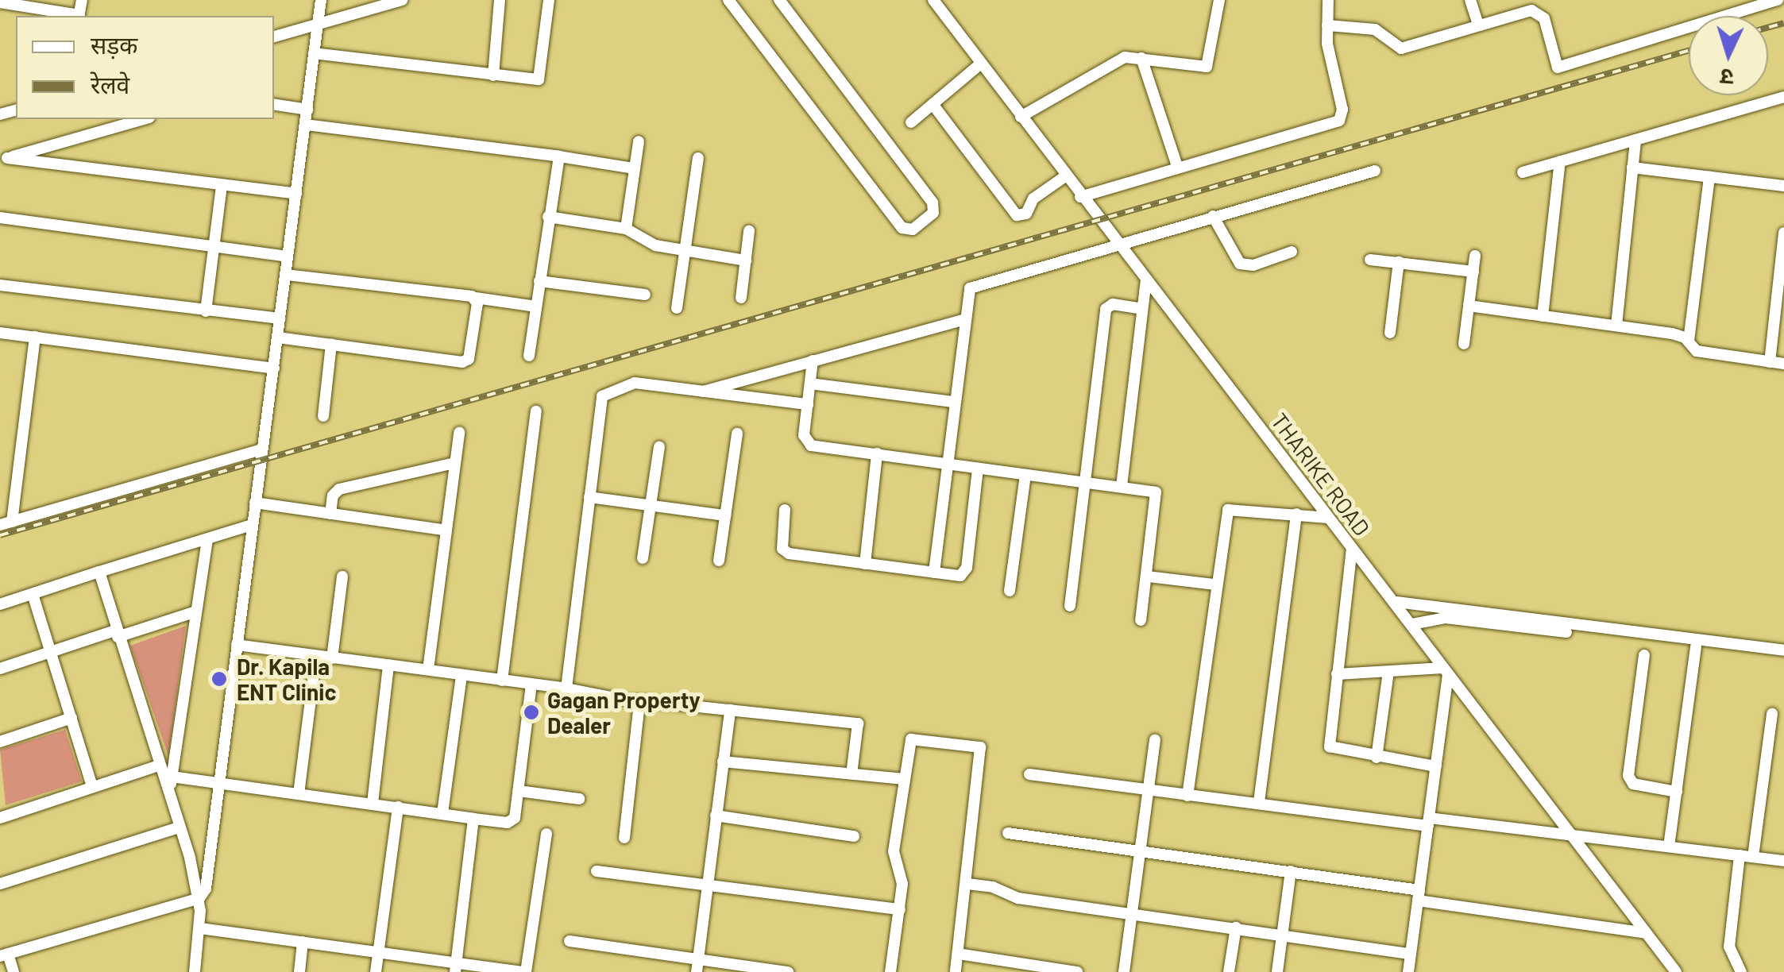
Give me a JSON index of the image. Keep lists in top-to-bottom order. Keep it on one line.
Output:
{"streets":{"street":["THARIKE ROAD"]},"places":["Dr. Kapila ENT Clinic","Gagan Property Dealer"],"legend":["सड़क","रेलवे"],"north":"bottom"}
